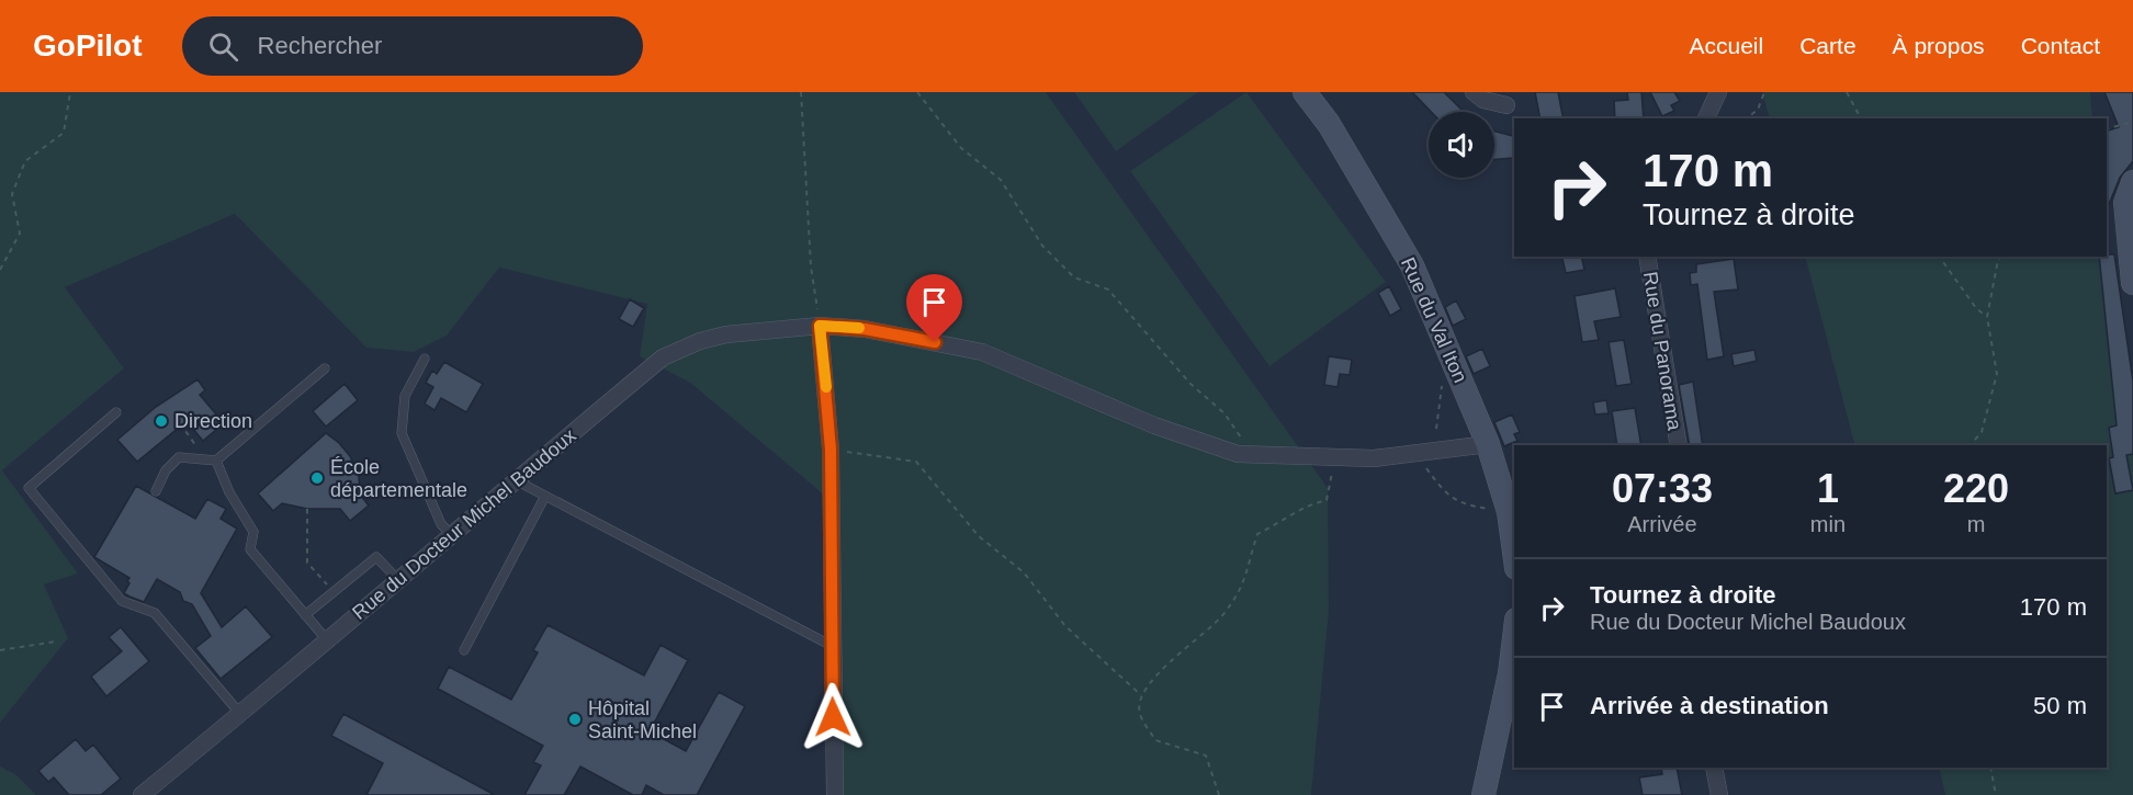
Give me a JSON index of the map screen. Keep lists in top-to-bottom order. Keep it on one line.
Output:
{"streets":{"street":["Rue du Val Iton","Rue du Panorama","Rue du Docteur Michel Baudoux"]},"crossings":[["Rue du Val Iton","Rue du Docteur Michel Baudoux"]],"places":["Direction","École départementale","Hôpital Saint-Michel"],"page":{"header":"GoPilot","search":"Rechercher","nav":["Accueil","Carte","À propos","Contact"],"turn":["170 m","Tournez à droite"],"eta":["07:33","Arrivée","1","min","220","m"],"list":[{"name":"Tournez à droite","note":"Rue du Docteur Michel Baudoux","value":"170 m"},{"name":"Arrivée à destination","value":"50 m"}]}}
